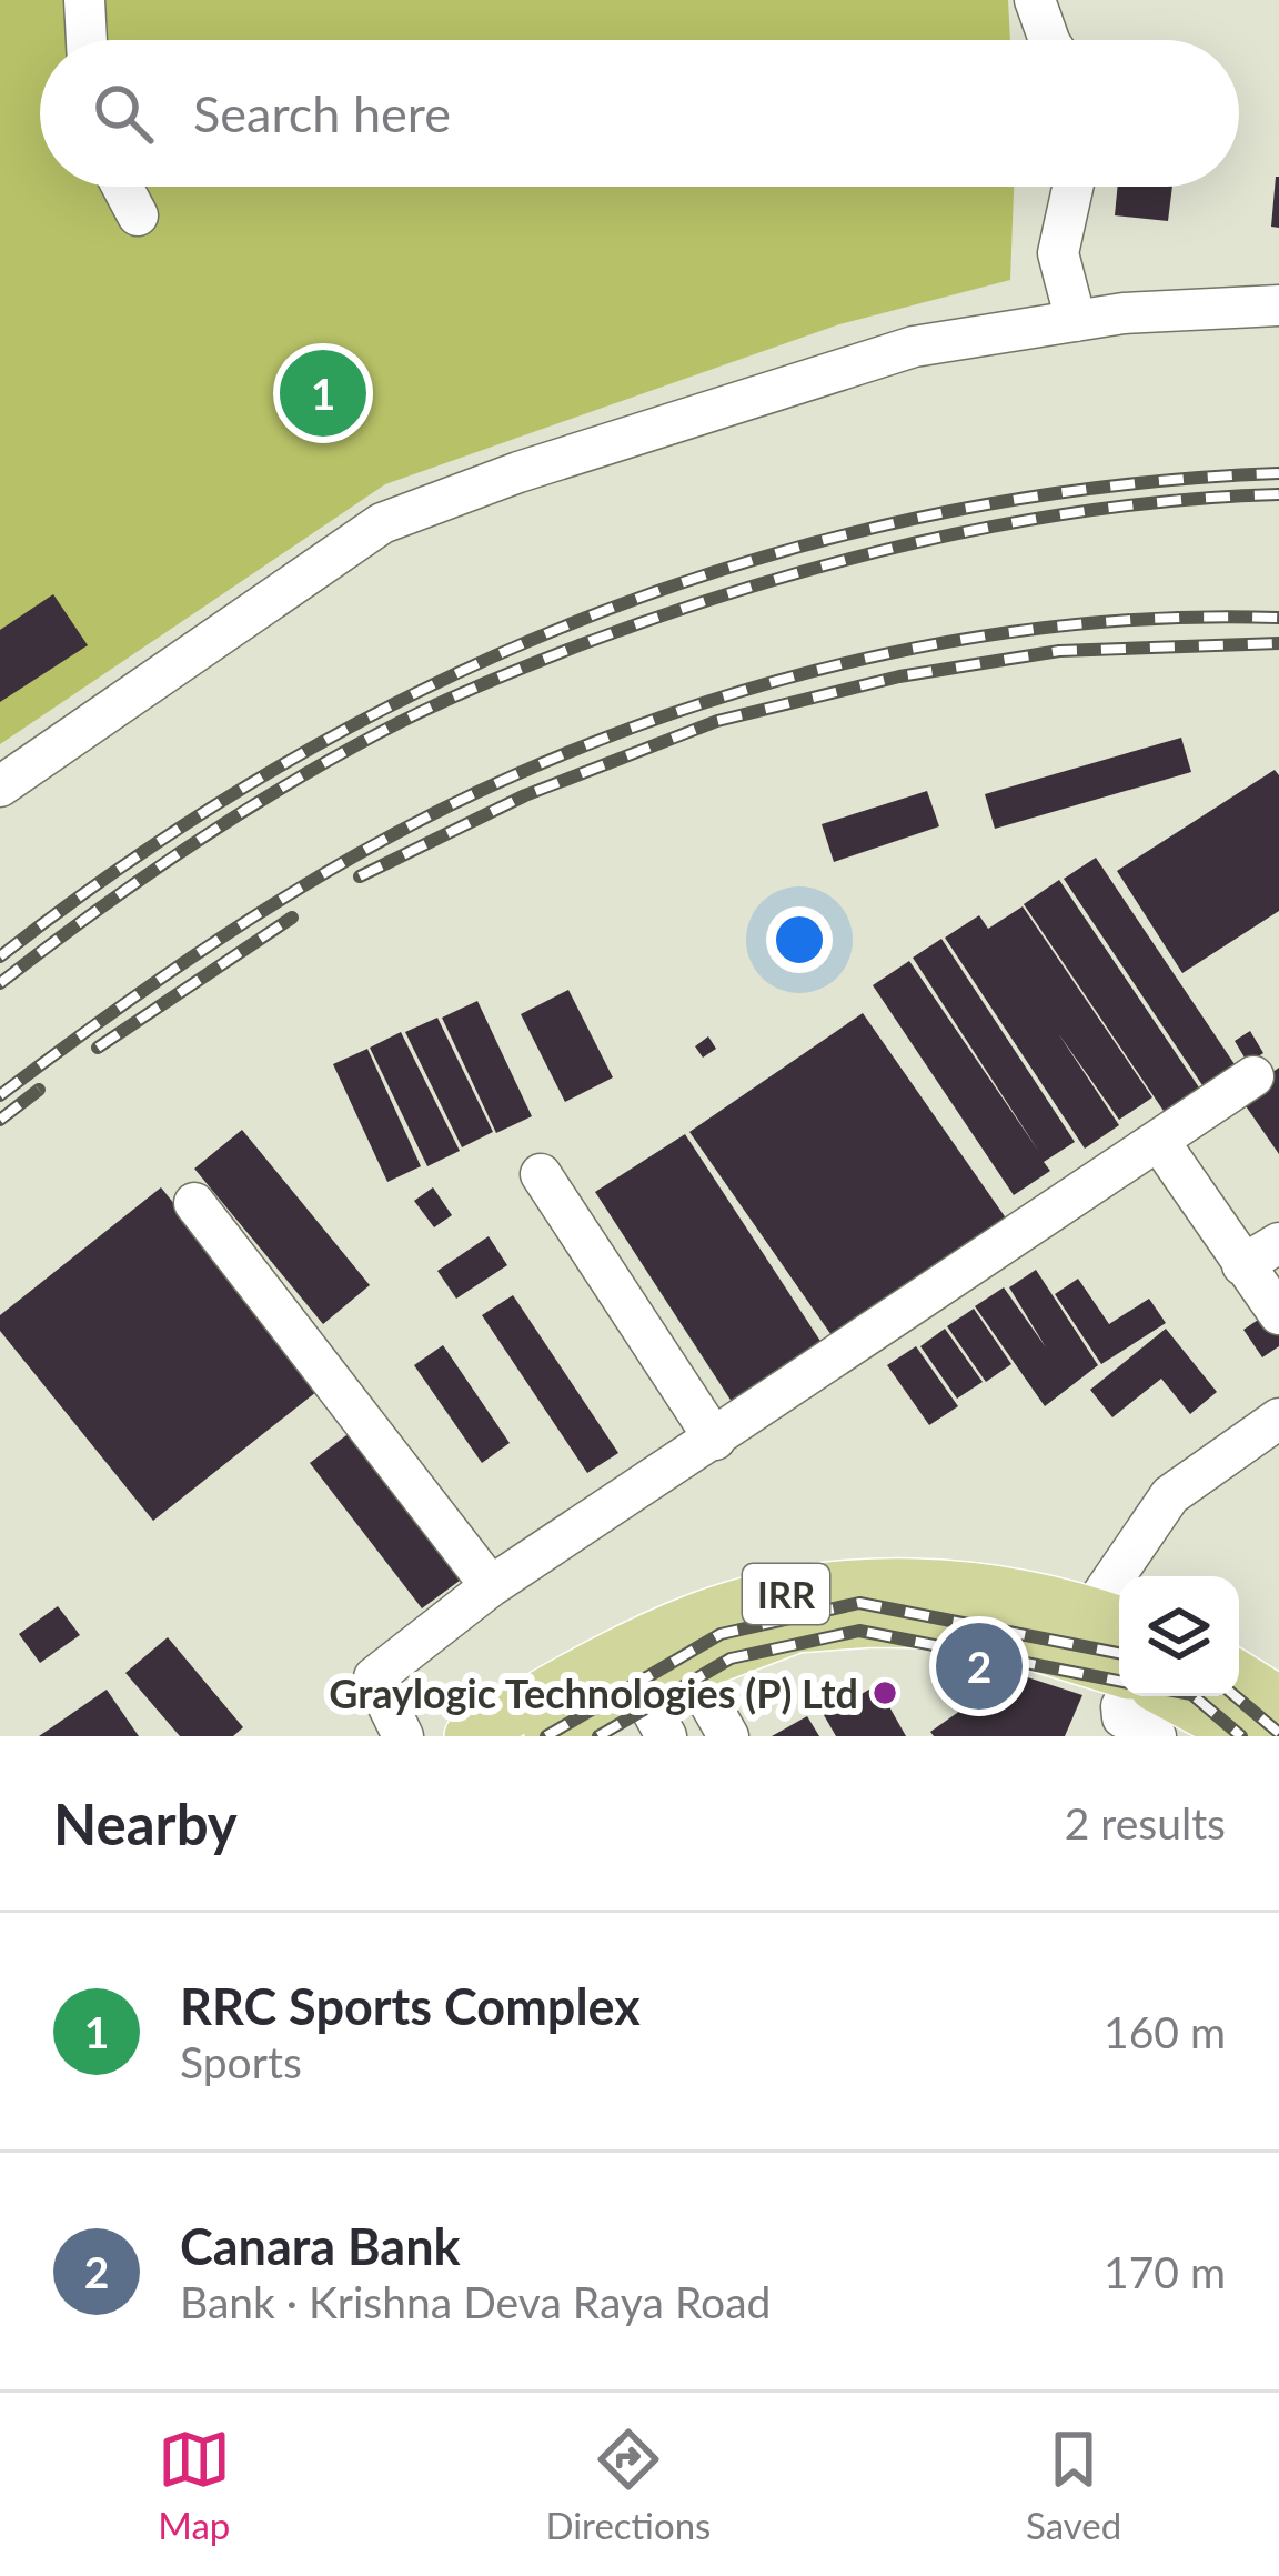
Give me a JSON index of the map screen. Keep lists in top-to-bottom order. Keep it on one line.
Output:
{"streets":{"main road":["IRR"]},"places":["Graylogic Technologies (P) Ltd"],"page":{"search":"Search here","pins":["1","2"],"heading":["Nearby","2 results"],"list":[{"mark":"1","name":"RRC Sports Complex","note":"Sports","value":"160 m"},{"mark":"2","name":"Canara Bank","note":"Bank · Krishna Deva Raya Road","value":"170 m"}],"nav":["Map","Directions","Saved"]}}
